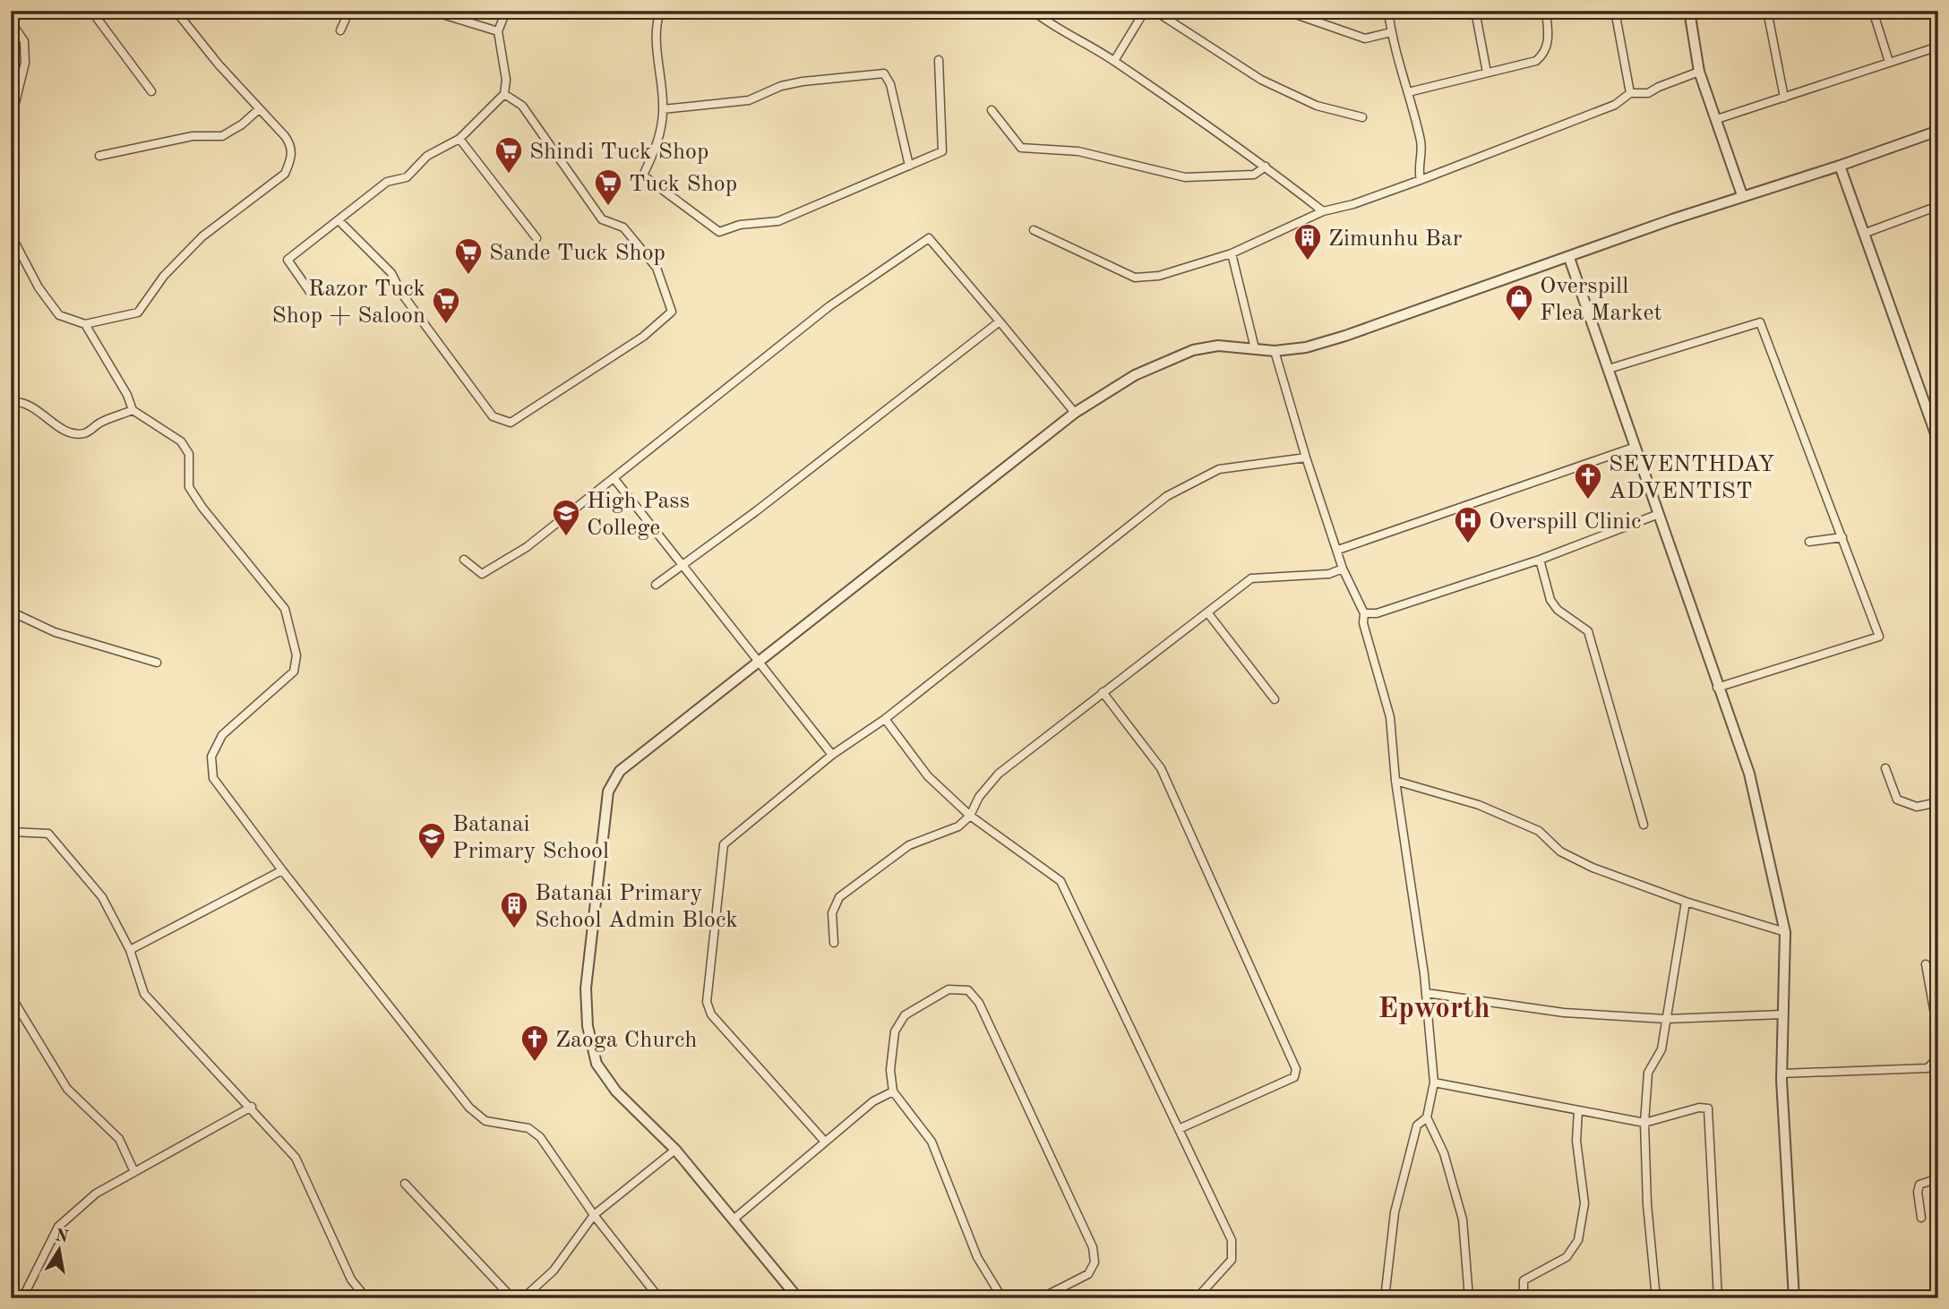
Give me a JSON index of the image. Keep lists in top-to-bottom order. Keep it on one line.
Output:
{"districts":["Epworth"],"places":{"supermarket":["Shindi Tuck Shop","Tuck Shop","Sande Tuck Shop","Razor Tuck Shop + Saloon"],"building":["Zimunhu Bar","Batanai Primary School Admin Block"],"shop":["Overspill Flea Market"],"church":["SEVENTHDAY ADVENTIST","Zaoga Church"],"school or university":["High Pass College","Batanai Primary School"],"hospital":["Overspill Clinic"]},"north":"top"}
